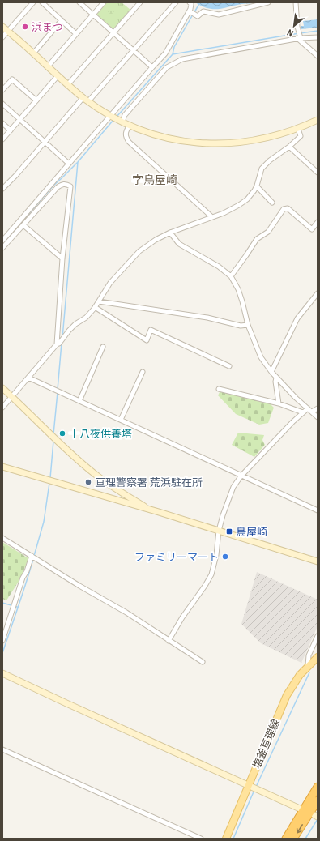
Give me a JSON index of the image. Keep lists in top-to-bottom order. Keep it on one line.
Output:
{"streets":{"main road":["塩釜亘理線"]},"districts":["字鳥屋崎"],"places":{"other":["浜まつ","十八夜供養塔","亘理警察署 荒浜駐在所","ファミリーマート"],"transit":["鳥屋崎"]},"north":"bottom left"}
